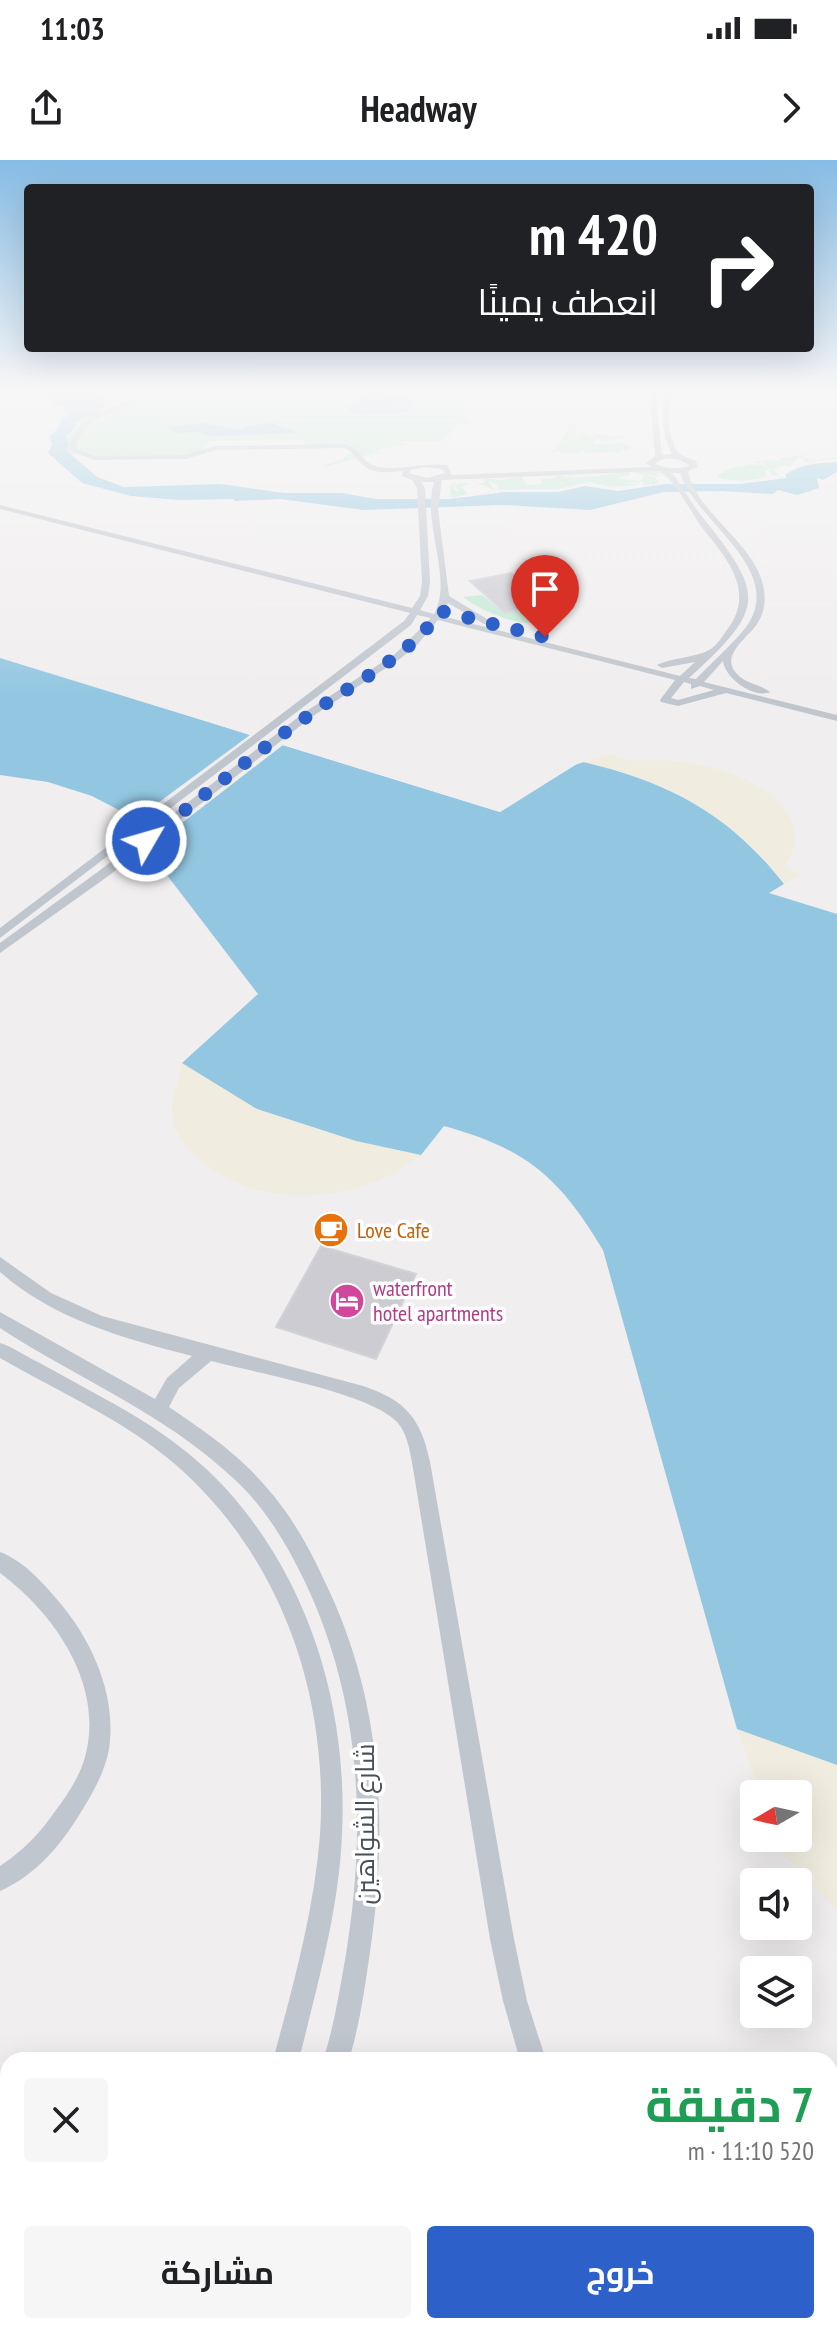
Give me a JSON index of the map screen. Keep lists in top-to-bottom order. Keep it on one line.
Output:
{"streets":{"street":["شارع الشواهين"]},"places":{"cafe":["Love Cafe"],"hotel":["waterfront hotel apartments"]},"north":"left","page":{"status":"11:03","header":"Headway","turn":["420 m","انعطف يمينًا"],"heading":["7 دقيقة","520 m · 11:10"],"buttons":["خروج","مشاركة"]}}
